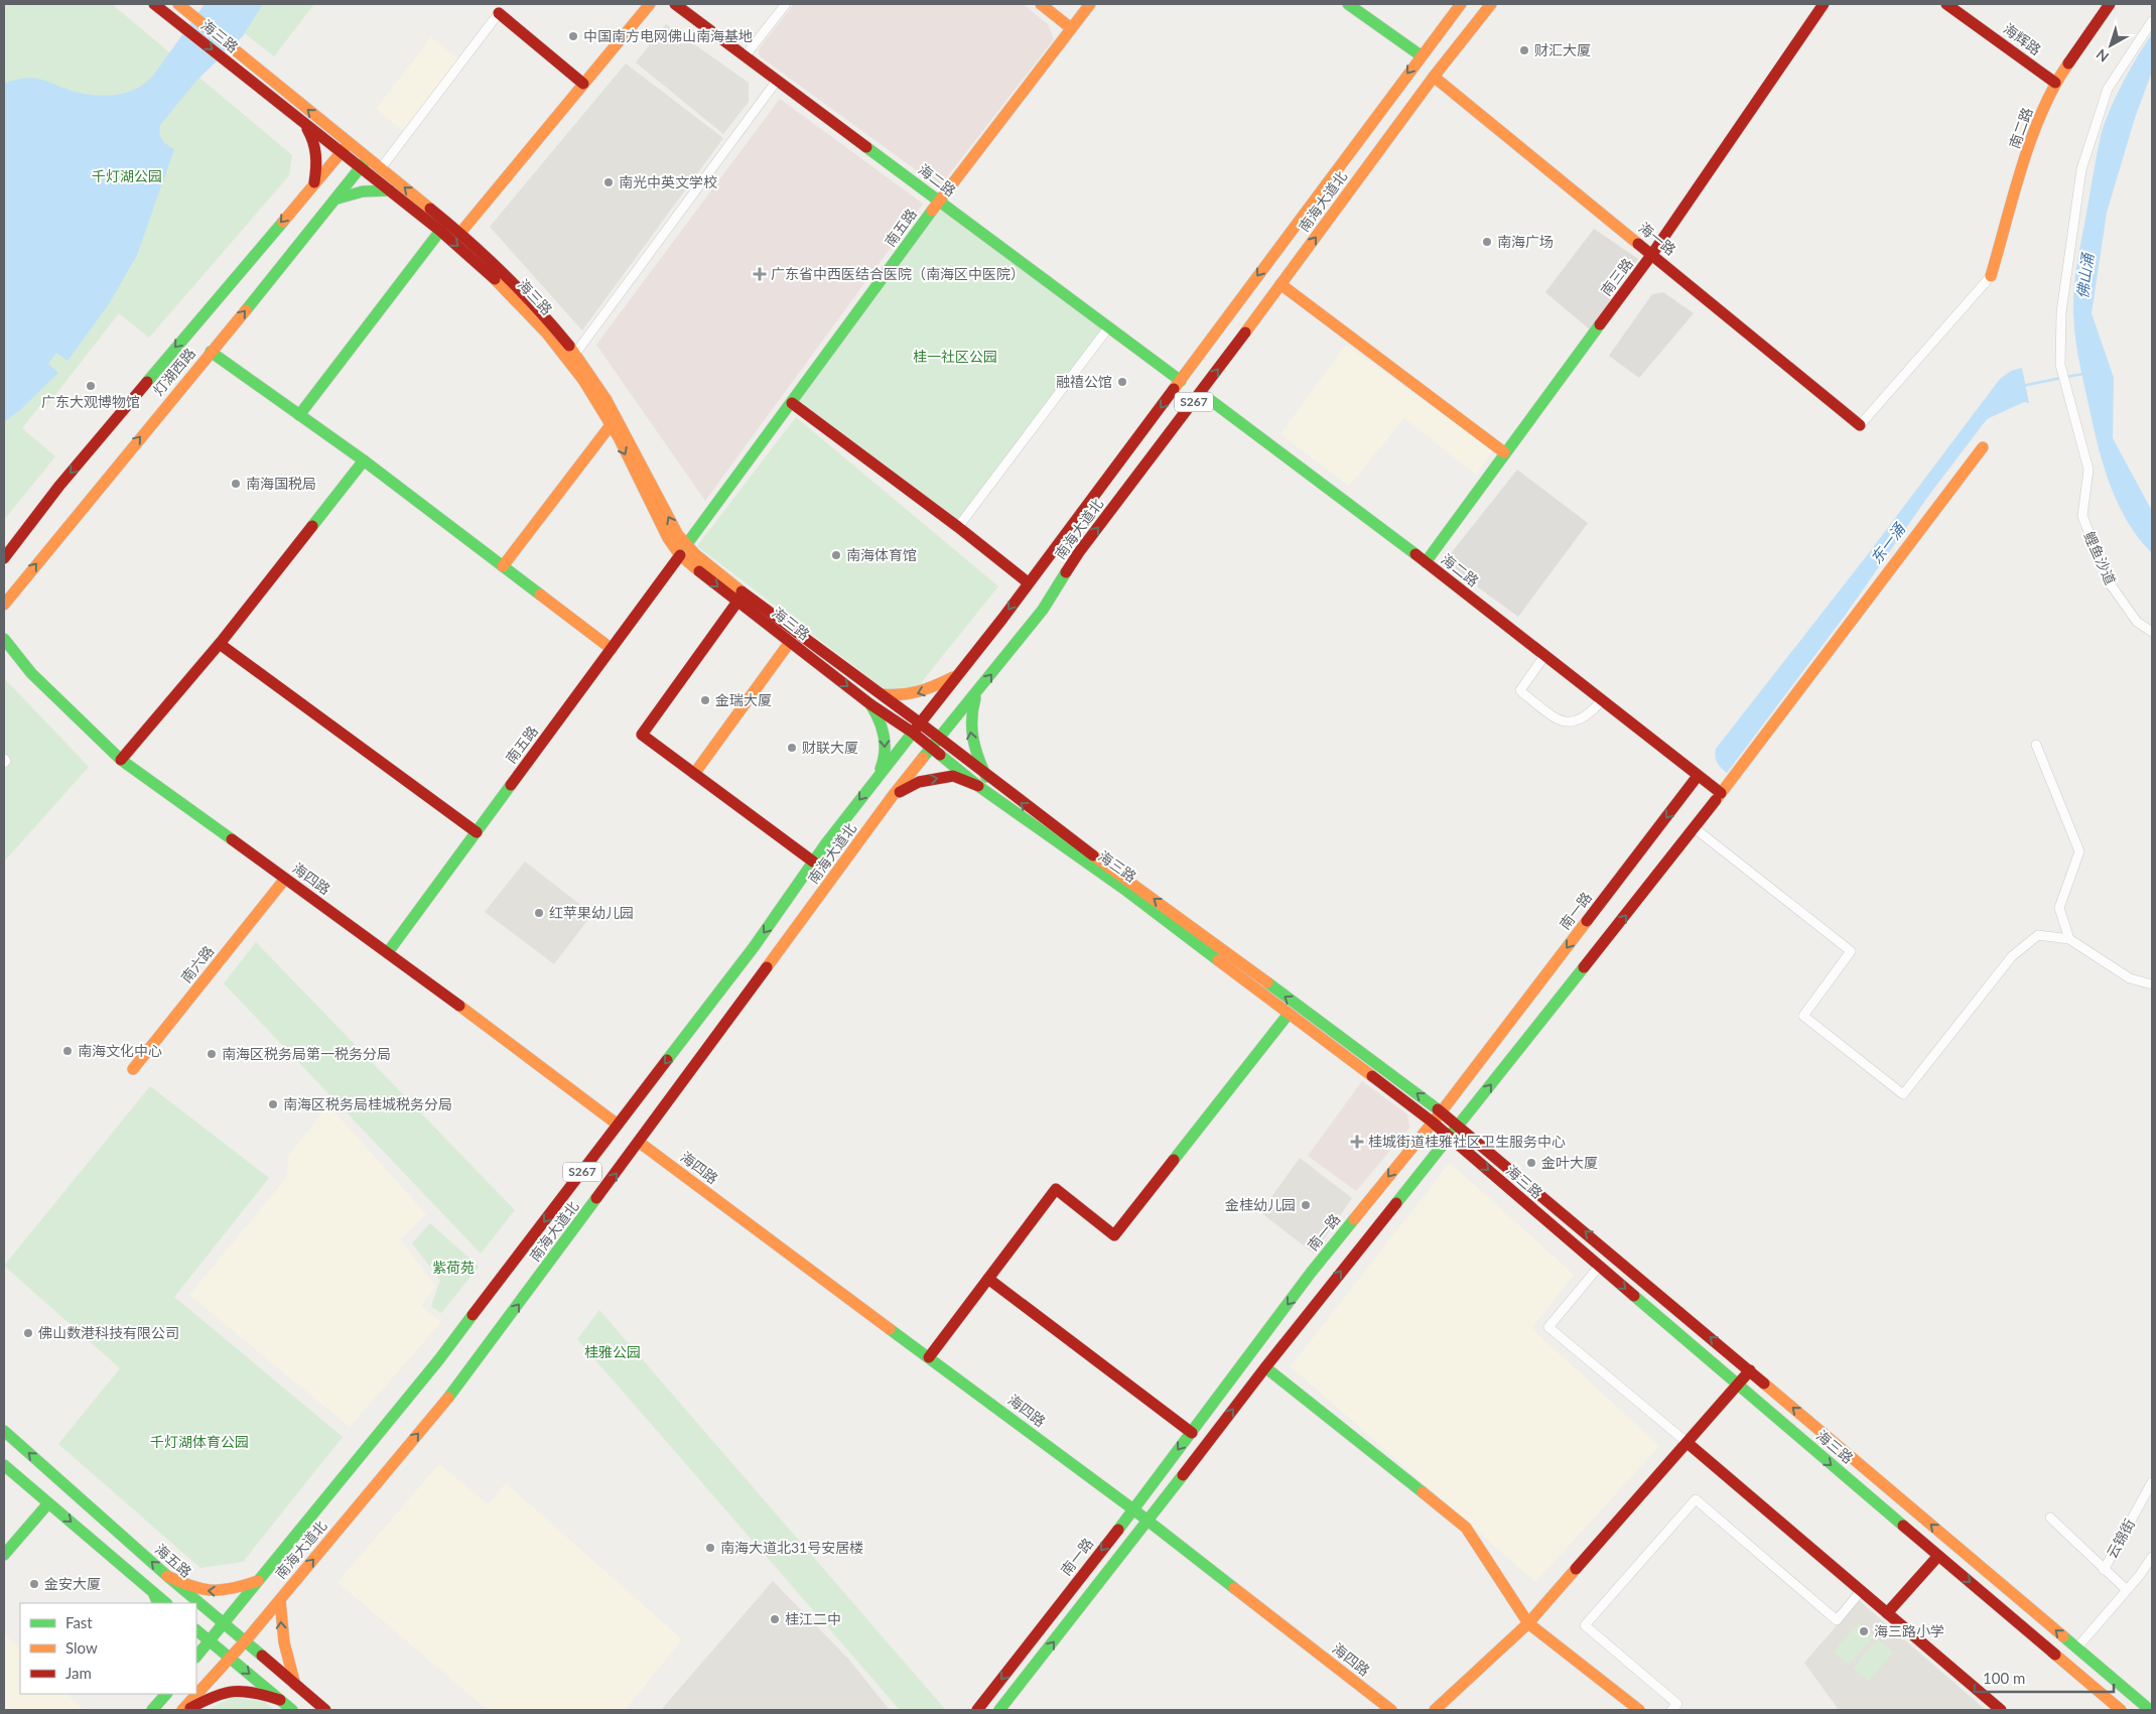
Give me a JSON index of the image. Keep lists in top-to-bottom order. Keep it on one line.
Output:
{"streets":{"main road":["海三路","海辉路","南二路","海二路","南海大道北","南五路","海一路","南三路","灯湖西路","S267","海四路","南一路","南六路","海五路"],"street":["鲤鱼沙道","云锦街"]},"crossings":[["海三路","南海大道北"],["海三路","南五路"],["海三路","灯湖西路"],["海三路","南一路"],["海辉路","南二路"],["海二路","南海大道北"],["海二路","南五路"],["海二路","南三路"],["海二路","南一路"],["南海大道北","海一路"],["南海大道北","海四路"],["南海大道北","海五路"],["南五路","海四路"],["海一路","南三路"],["海四路","南一路"],["海四路","南六路"]],"water":["佛山涌","东一涌"],"parks":["千灯湖公园","桂一社区公园","紫荷苑","桂雅公园","千灯湖体育公园"],"places":{"other":["中国南方电网佛山南海基地","财汇大厦","南光中英文学校","南海广场","融禧公馆","广东大观博物馆","南海国税局","南海体育馆","金瑞大厦","财联大厦","红苹果幼儿园","南海文化中心","南海区税务局第一税务分局","南海区税务局桂城税务分局","金叶大厦","金桂幼儿园","佛山数港科技有限公司","南海大道北31号安居楼","金安大厦","桂江二中","海三路小学"],"health":["广东省中西医结合医院（南海区中医院）","桂城街道桂雅社区卫生服务中心"]},"legend":["Fast","Slow","Jam"],"scale_bar":"100 m","north":"bottom left"}
